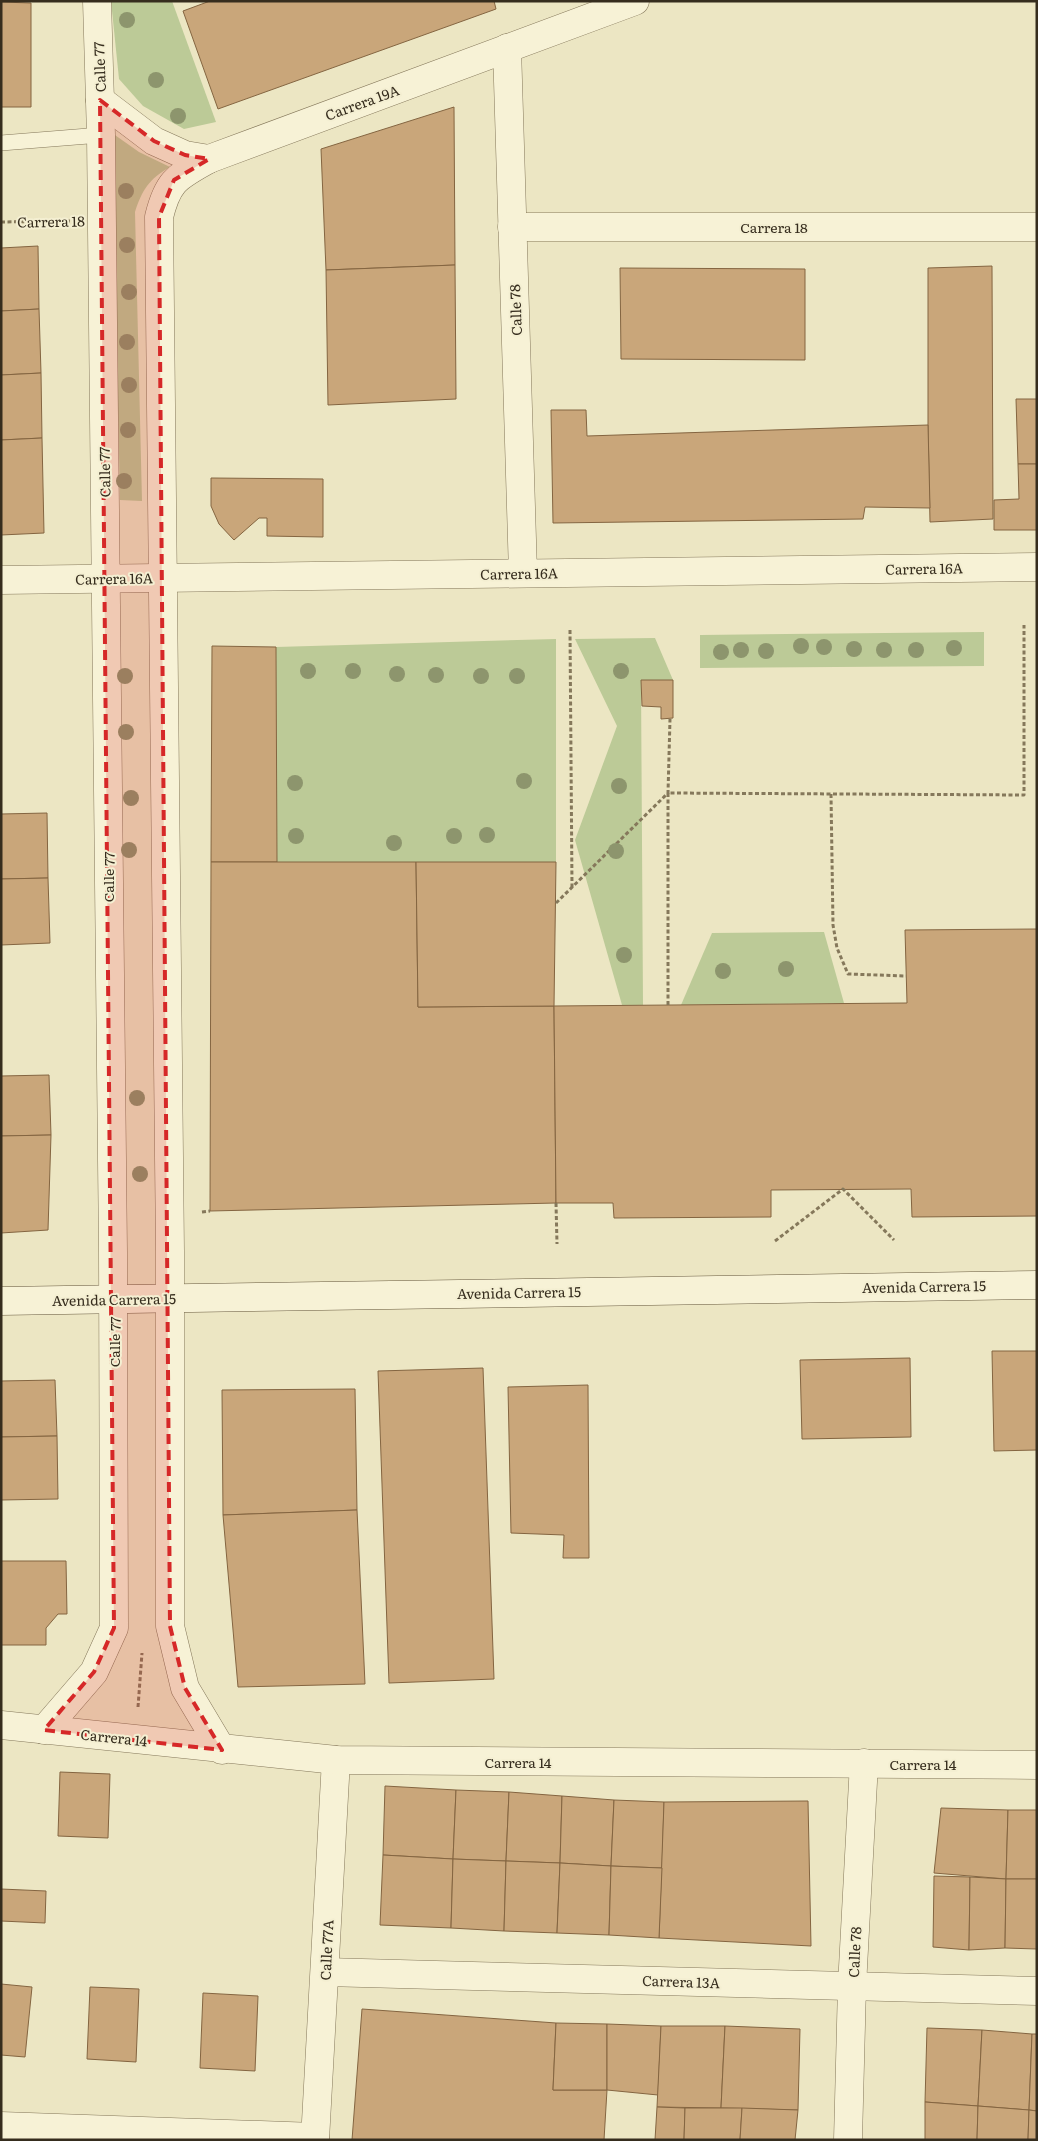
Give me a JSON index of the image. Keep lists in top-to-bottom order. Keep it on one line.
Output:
{"streets":{"street":["Calle 77","Carrera 19A","Carrera 18","Calle 78","Carrera 16A","Avenida Carrera 15","Carrera 14","Calle 77A","Carrera 13A"]},"crossings":[["Calle 77","Carrera 18"],["Calle 77","Carrera 16A"],["Calle 77","Avenida Carrera 15"],["Calle 77","Carrera 14"],["Carrera 19A","Calle 78"],["Carrera 18","Calle 78"],["Calle 78","Carrera 16A"],["Calle 78","Carrera 14"],["Calle 78","Carrera 13A"],["Carrera 14","Calle 77A"],["Calle 77A","Carrera 13A"]]}
